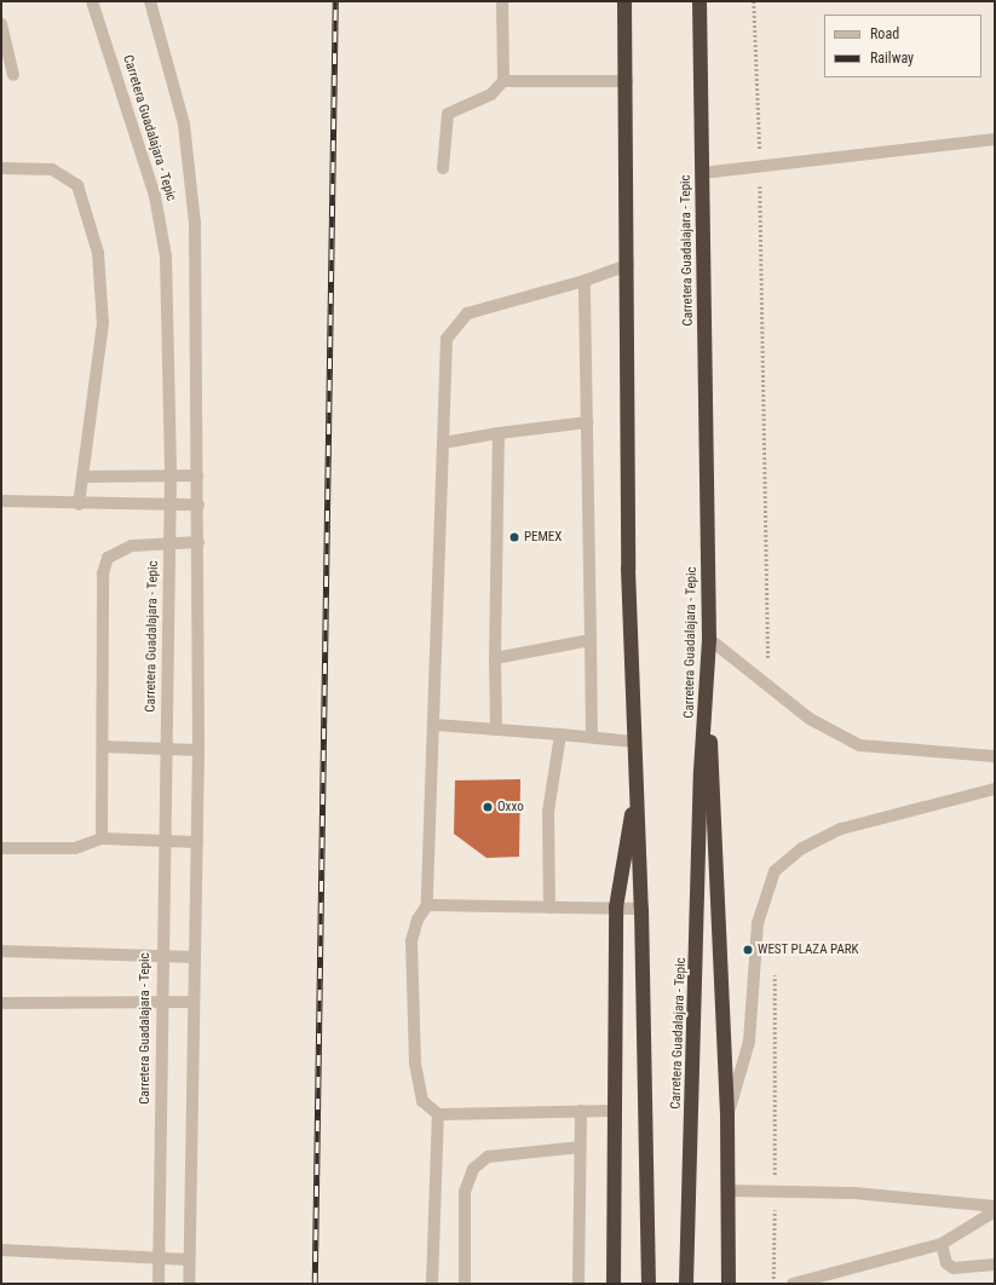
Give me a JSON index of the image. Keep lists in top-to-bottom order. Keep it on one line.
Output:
{"streets":{"highway":["Carretera Guadalajara - Tepic"]},"places":["PEMEX","Oxxo","WEST PLAZA PARK"],"legend":["Road","Railway"]}
